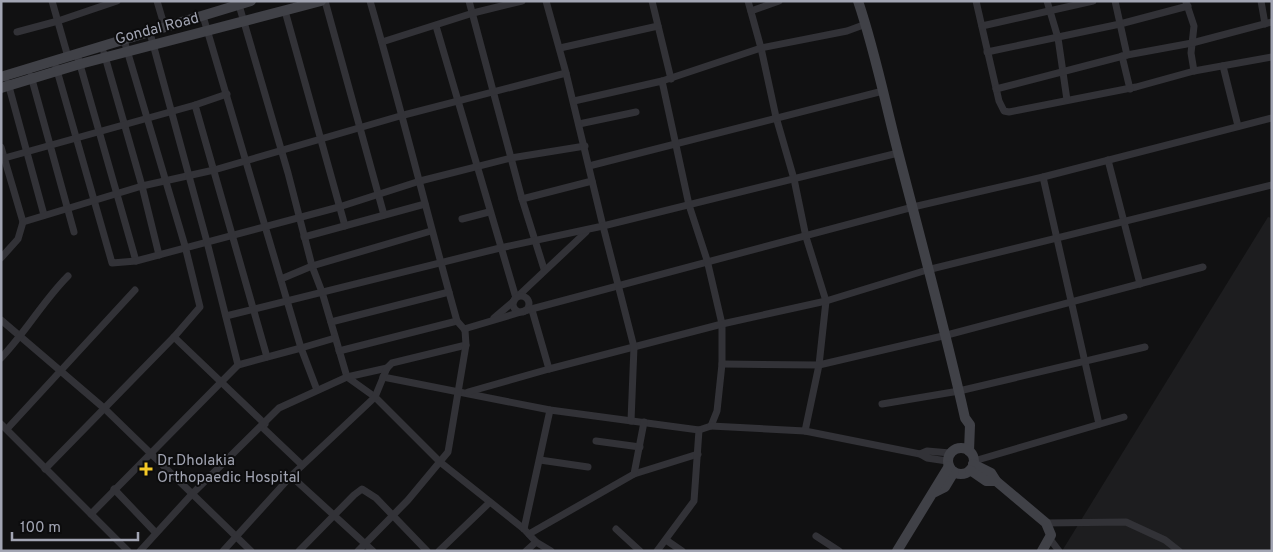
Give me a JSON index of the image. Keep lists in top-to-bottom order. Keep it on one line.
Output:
{"streets":{"main road":["Gondal Road"]},"places":{"health":["Dr.Dholakia Orthopaedic Hospital"]},"scale_bar":"100 m"}
